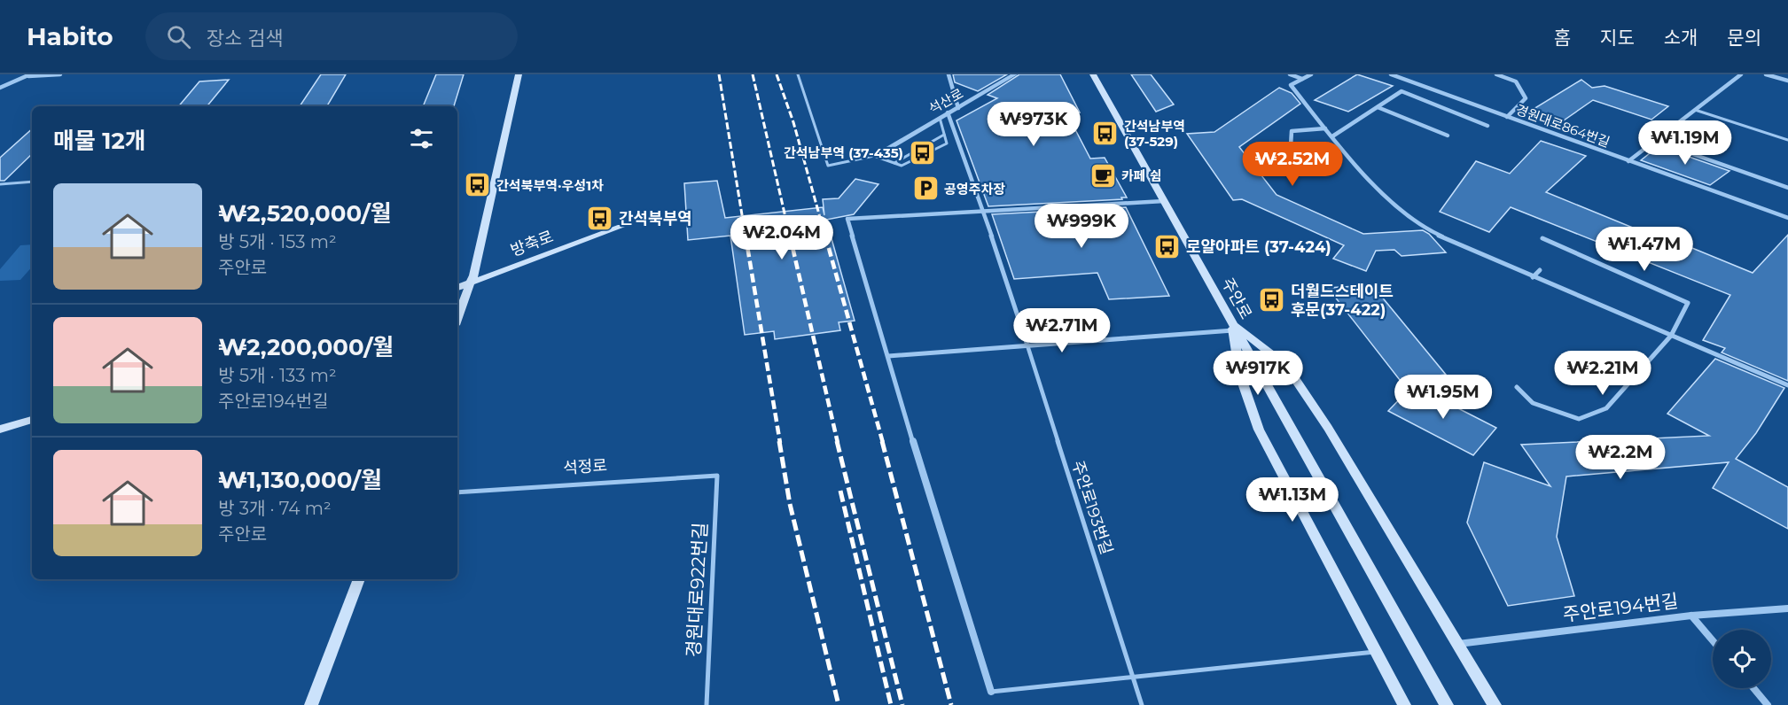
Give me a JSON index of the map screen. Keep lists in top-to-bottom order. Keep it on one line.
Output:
{"streets":{"main road":["방축로","주안로"],"street":["석산로","경원대로864번길","주안로194번길"],"lane":["석정로","주안로193번길","경원대로922번길"]},"crossings":[["석정로","경원대로922번길"]],"places":{"bus stop":["간석남부역 (37-529)","간석남부역 (37-435)","간석북부역·우성1차","간석북부역","로얄아파트 (37-424)","더월드스테이트 후문(37-422)"],"cafe":["카페 쉼"],"parking":["공영주차장"]},"page":{"header":"Habito","search":"장소 검색","nav":["홈","지도","소개","문의"],"price":["₩973K","₩1.19M","₩2.52M","₩999K","₩2.04M","₩1.47M","₩2.71M","₩917K","₩2.21M","₩1.95M","₩2.2M","₩1.13M"],"heading":"매물 12개","list":[{"name":"₩2,520,000/월","note":"방 5개 · 153 m² · 주안로"},{"name":"₩2,200,000/월","note":"방 5개 · 133 m² · 주안로194번길"},{"name":"₩1,130,000/월","note":"방 3개 · 74 m² · 주안로"}]}}
